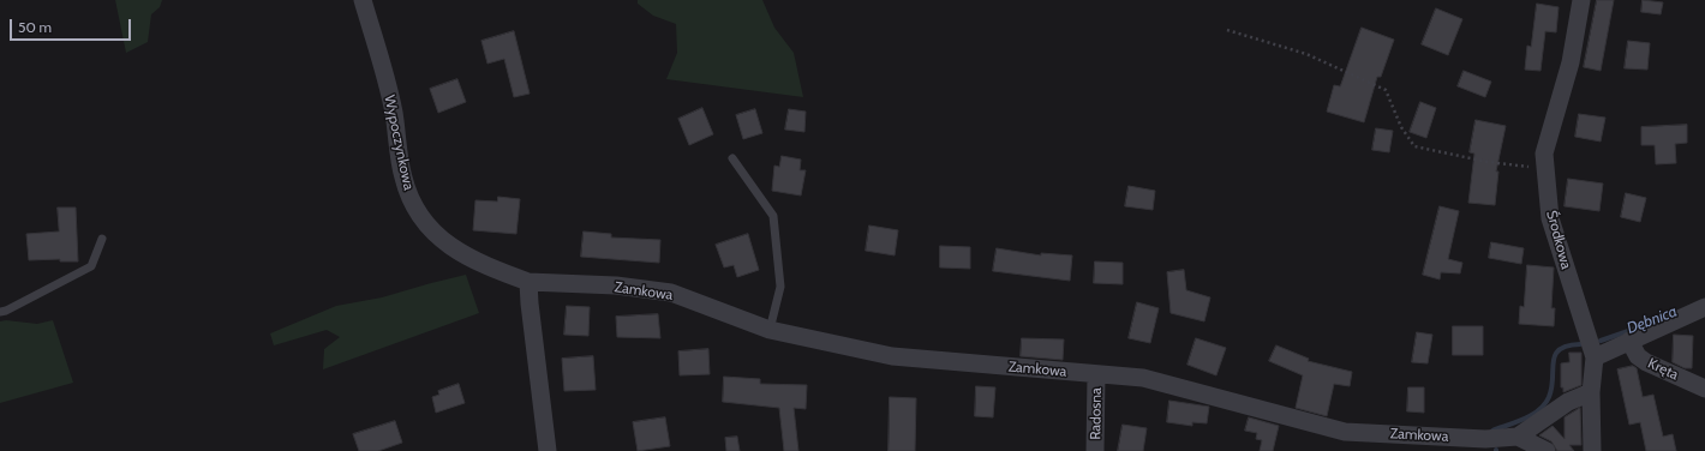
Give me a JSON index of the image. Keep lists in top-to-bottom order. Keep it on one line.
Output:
{"streets":{"street":["Wypoczynkowa","Środkowa","Zamkowa","Kręta","Radosna"]},"crossings":[["Wypoczynkowa","Zamkowa"],["Zamkowa","Radosna"]],"water":["Dębnica"],"scale_bar":"50 m"}
